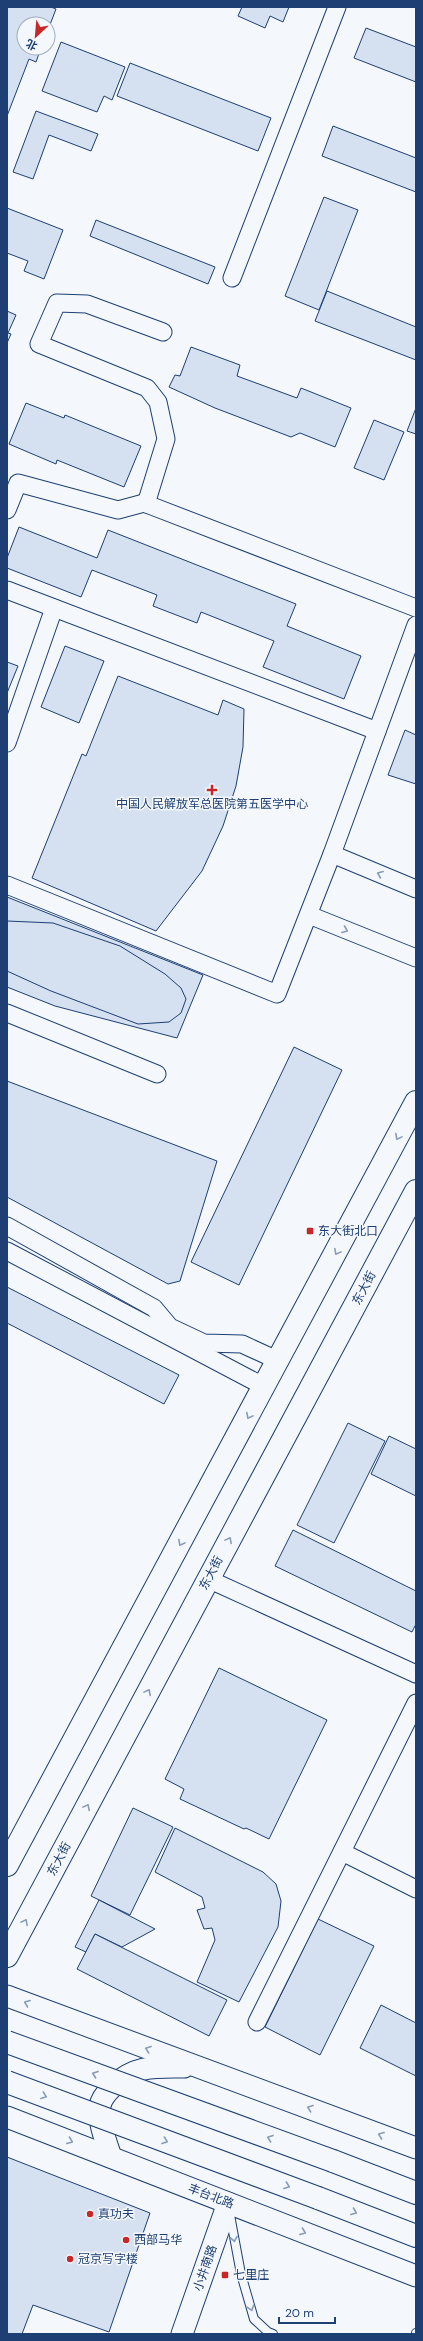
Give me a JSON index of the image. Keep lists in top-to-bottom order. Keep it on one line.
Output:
{"streets":{"main road":["东大街"],"street":["丰台北路","小井南路"]},"crossings":[["丰台北路","小井南路"]],"places":{"health":["中国人民解放军总医院第五医学中心"],"transit":["东大街北口","七里庄"],"other":["真功夫","西部马华","冠京写字楼"]},"scale_bar":"20 m","north":"bottom left"}
